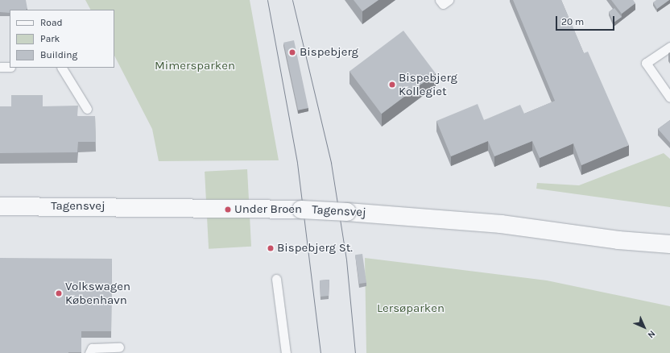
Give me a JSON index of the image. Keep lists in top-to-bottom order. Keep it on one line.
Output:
{"streets":{"street":["Tagensvej"]},"parks":["Mimersparken","Lersøparken"],"places":["Bispebjerg","Bispebjerg Kollegiet","Under Broen","Bispebjerg St.","Volkswagen København"],"legend":["Road","Park","Building"],"scale_bar":"20 m","north":"bottom right"}
